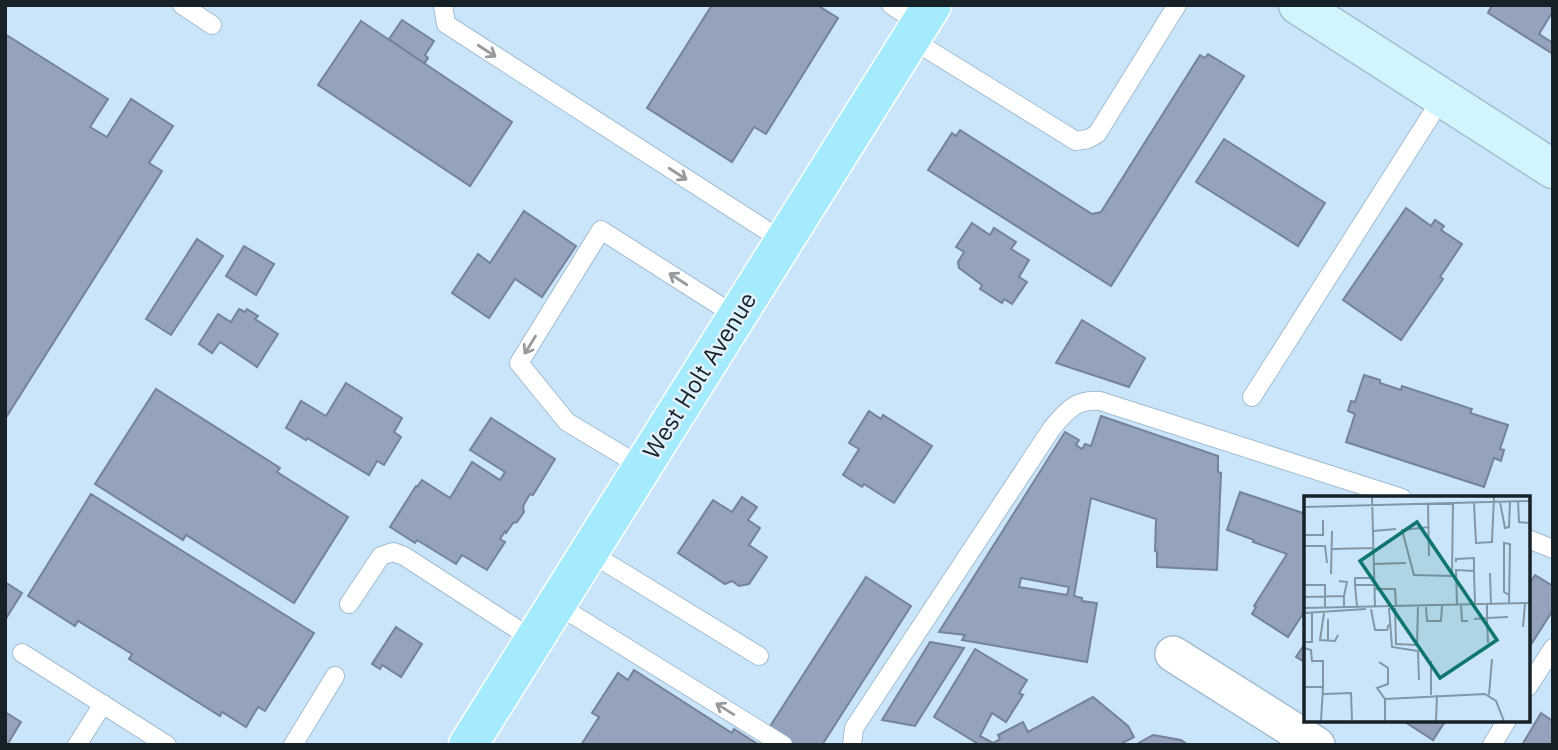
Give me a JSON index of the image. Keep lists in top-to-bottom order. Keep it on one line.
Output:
{"streets":{"main road":["West Holt Avenue"]}}
